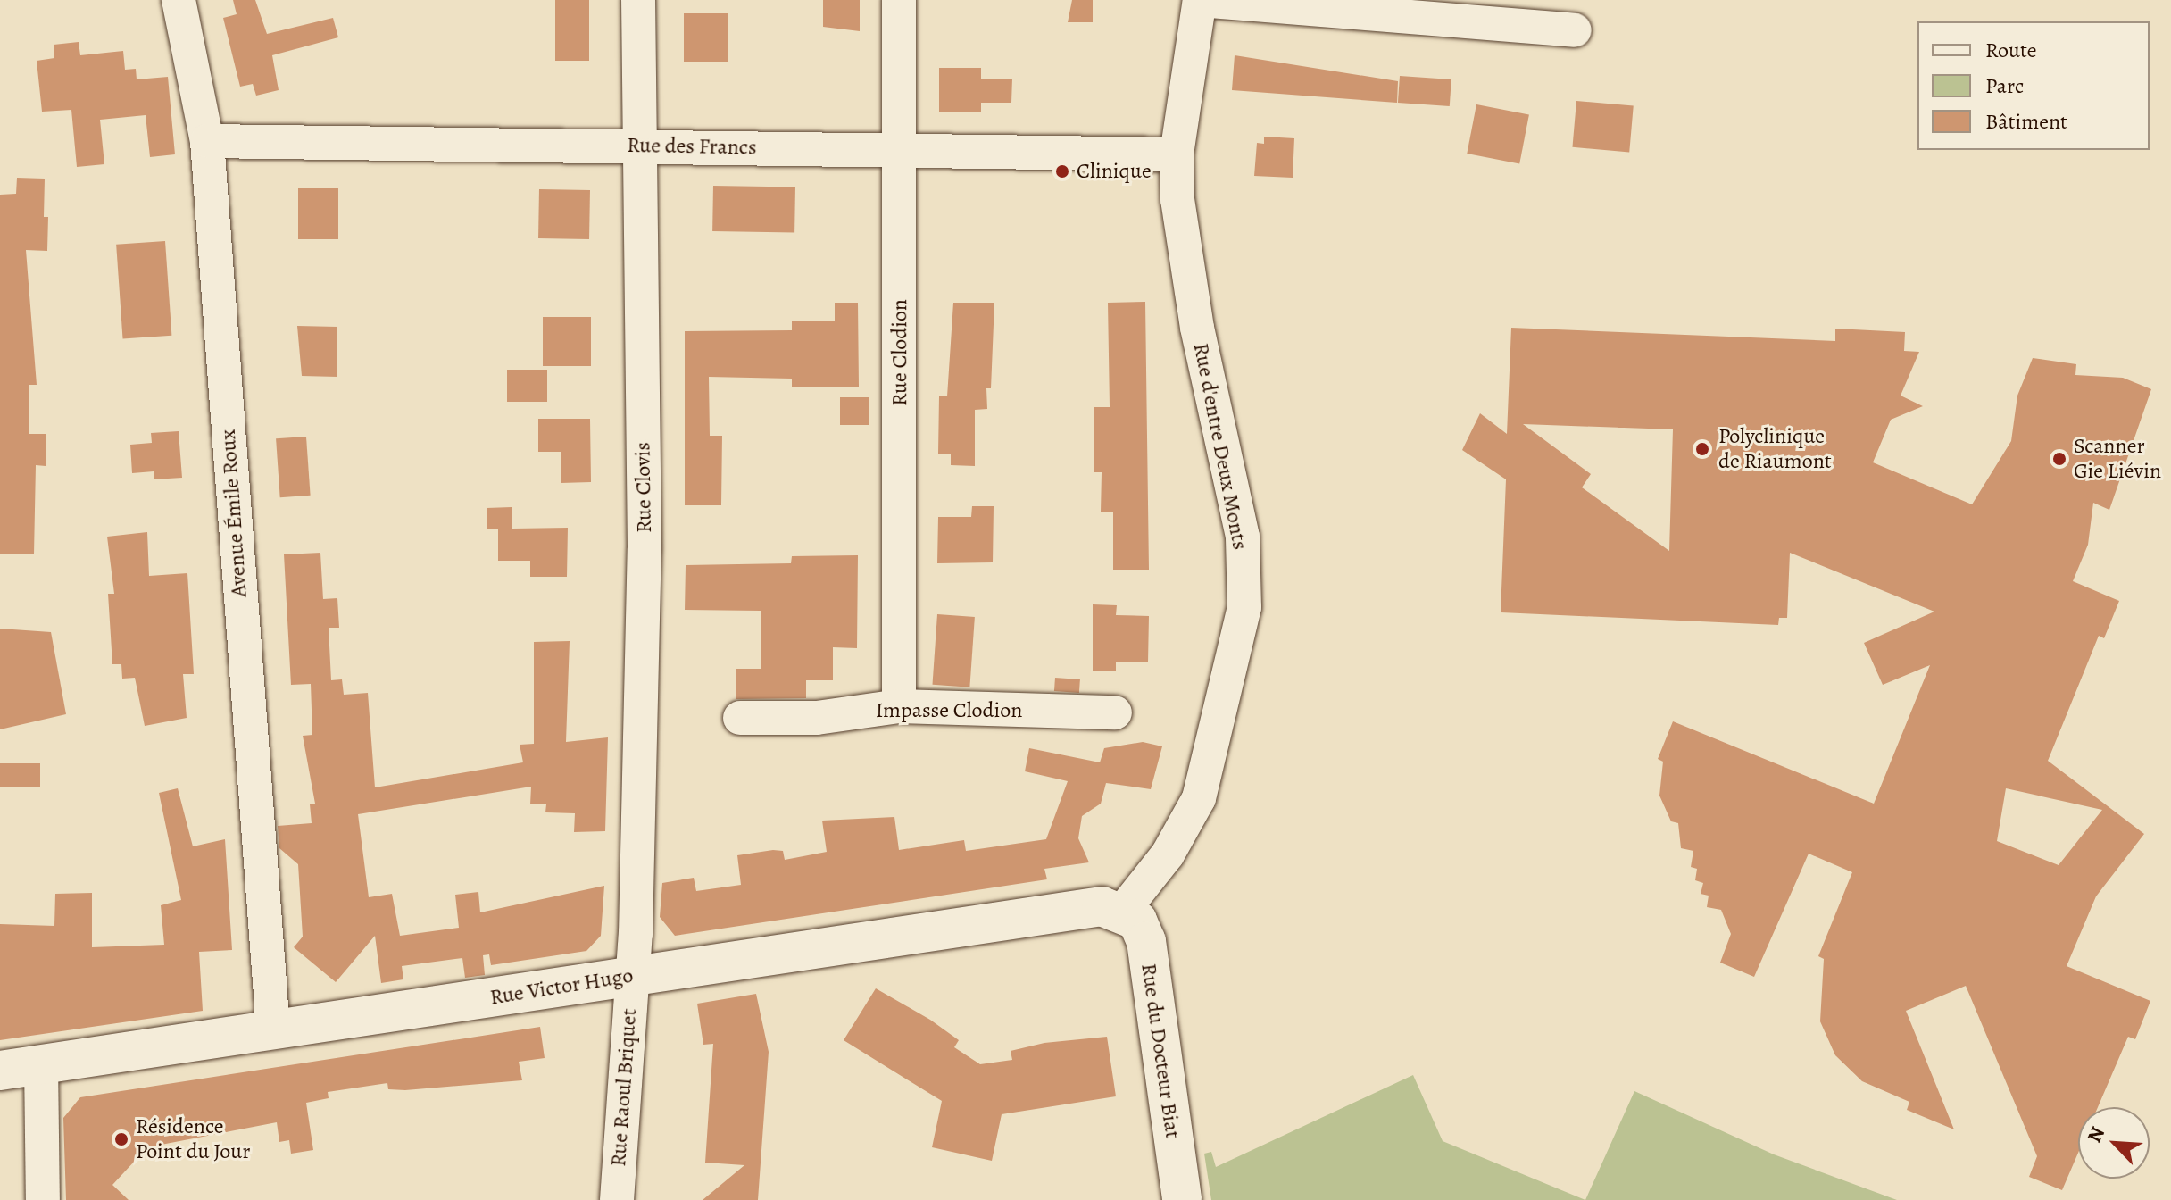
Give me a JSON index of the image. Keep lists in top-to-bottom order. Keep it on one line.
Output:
{"streets":{"street":["Rue des Francs","Rue Clodion","Rue d'entre Deux Monts","Rue Clovis","Avenue Émile Roux","Impasse Clodion","Rue Victor Hugo","Rue du Docteur Biat","Rue Raoul Briquet"]},"crossings":[["Rue des Francs","Rue Clodion"],["Rue des Francs","Rue d'entre Deux Monts"],["Rue des Francs","Rue Clovis"],["Rue des Francs","Avenue Émile Roux"],["Rue Clodion","Impasse Clodion"],["Rue d'entre Deux Monts","Rue Victor Hugo"],["Rue d'entre Deux Monts","Rue du Docteur Biat"],["Rue Clovis","Rue Victor Hugo"],["Rue Clovis","Rue Raoul Briquet"],["Avenue Émile Roux","Rue Victor Hugo"],["Rue Victor Hugo","Rue du Docteur Biat"],["Rue Victor Hugo","Rue Raoul Briquet"]],"places":["Clinique","Polyclinique de Riaumont","Scanner Gie Liévin","Résidence Point du Jour"],"legend":["Route","Parc","Bâtiment"],"north":"top left"}
